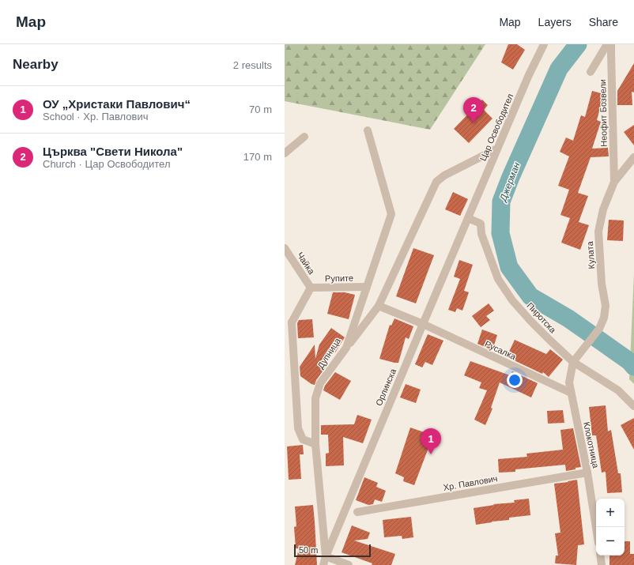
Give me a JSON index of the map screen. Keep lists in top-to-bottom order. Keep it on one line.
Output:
{"streets":{"street":["Неофит Бозвели","Цар Освободител","Кулата","Чайка","Рупите","Пиротска","Русалка","Дупница","Орлинска","Клокотница","Хр. Павлович"]},"crossings":[["Неофит Бозвели","Кулата"],["Цар Освободител","Пиротска"],["Цар Освободител","Орлинска"],["Кулата","Клокотница"],["Чайка","Рупите"],["Рупите","Дупница"],["Пиротска","Орлинска"],["Пиротска","Клокотница"],["Русалка","Орлинска"],["Русалка","Клокотница"],["Дупница","Орлинска"],["Клокотница","Хр. Павлович"]],"water":["Джерман"],"scale_bar":"50 m","page":{"header":"Map","nav":["Map","Layers","Share"],"heading":["Nearby","2 results"],"list":[{"mark":"1","name":"ОУ „Христаки Павлович“","note":"School · Хр. Павлович","value":"70 m"},{"mark":"2","name":"Църква \"Свети Никола\"","note":"Church · Цар Освободител","value":"170 m"}],"pins":["2","1"],"map_buttons":["+","−"],"scale":"50 m"}}
